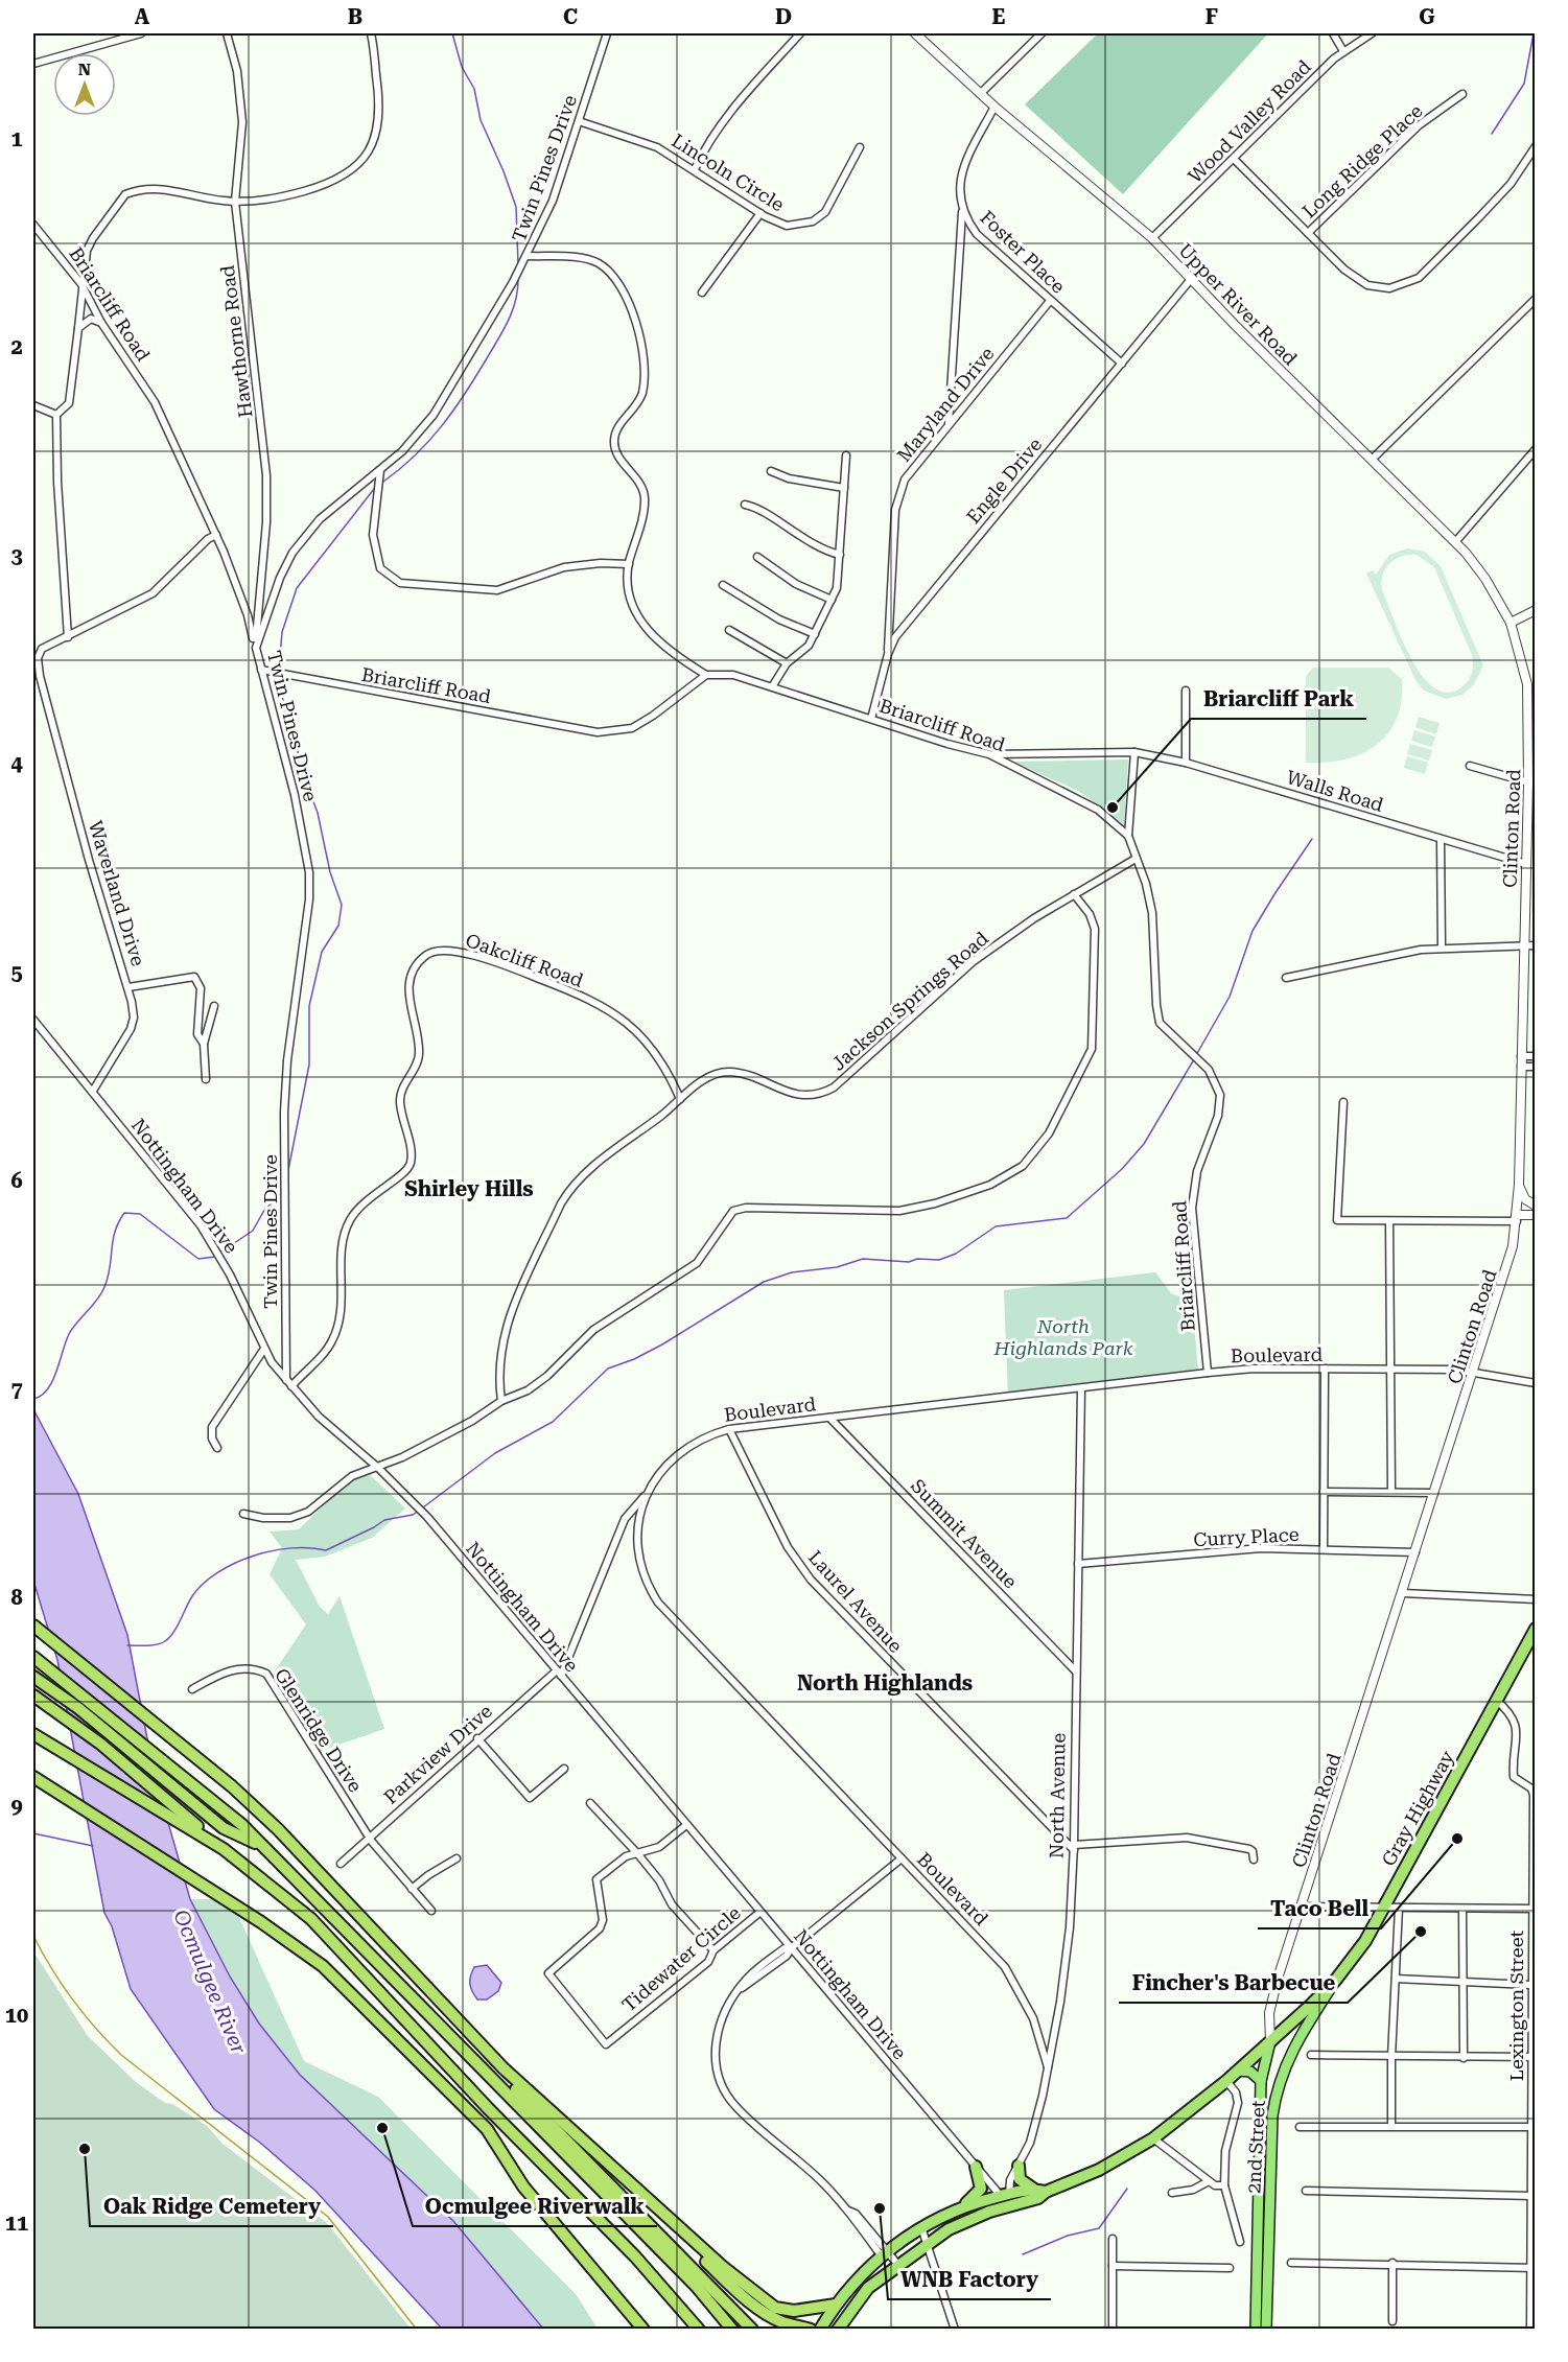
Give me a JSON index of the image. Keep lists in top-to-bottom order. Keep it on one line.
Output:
{"streets":{"highway":["Gray Highway"],"main road":["2nd Street"],"street":["Wood Valley Road","Long Ridge Place","Twin Pines Drive","Lincoln Circle","Foster Place","Briarcliff Road","Upper River Road","Hawthorne Road","Maryland Drive","Engle Drive","Walls Road","Clinton Road","Waverland Drive","Oakcliff Road","Jackson Springs Road","Nottingham Drive","Boulevard","Summit Avenue","Curry Place","Laurel Avenue","Glenridge Drive","Parkview Drive","North Avenue","Tidewater Circle","Lexington Street"]},"crossings":[["Wood Valley Road","Long Ridge Place"],["Wood Valley Road","Upper River Road"],["Twin Pines Drive","Lincoln Circle"],["Twin Pines Drive","Briarcliff Road"],["Twin Pines Drive","Hawthorne Road"],["Twin Pines Drive","Oakcliff Road"],["Twin Pines Drive","Nottingham Drive"],["Foster Place","Upper River Road"],["Foster Place","Maryland Drive"],["Foster Place","Engle Drive"],["Briarcliff Road","Hawthorne Road"],["Briarcliff Road","Engle Drive"],["Briarcliff Road","Walls Road"],["Briarcliff Road","Waverland Drive"],["Briarcliff Road","Jackson Springs Road"],["Briarcliff Road","Boulevard"],["Upper River Road","Engle Drive"],["Upper River Road","Clinton Road"],["Maryland Drive","Engle Drive"],["Walls Road","Clinton Road"],["Clinton Road","Boulevard"],["Clinton Road","Curry Place"],["Clinton Road","Gray Highway"],["Clinton Road","2nd Street"],["Waverland Drive","Nottingham Drive"],["Oakcliff Road","Jackson Springs Road"],["Oakcliff Road","Nottingham Drive"],["Nottingham Drive","Parkview Drive"],["Nottingham Drive","North Avenue"],["Nottingham Drive","Tidewater Circle"],["Boulevard","Summit Avenue"],["Boulevard","Laurel Avenue"],["Boulevard","North Avenue"],["Summit Avenue","North Avenue"],["Curry Place","North Avenue"],["Laurel Avenue","North Avenue"],["Glenridge Drive","Parkview Drive"],["Gray Highway","Lexington Street"],["Gray Highway","2nd Street"]],"districts":["Shirley Hills","North Highlands"],"water":["Ocmulgee River"],"parks":["North Highlands Park"],"places":["Briarcliff Park","Taco Bell","Fincher's Barbecue","Ocmulgee Riverwalk","Oak Ridge Cemetery","WNB Factory"],"north":"top","grid":{"columns":["A","B","C","D","E","F","G"],"rows":["1","2","3","4","5","6","7","8","9","10","11"]}}
